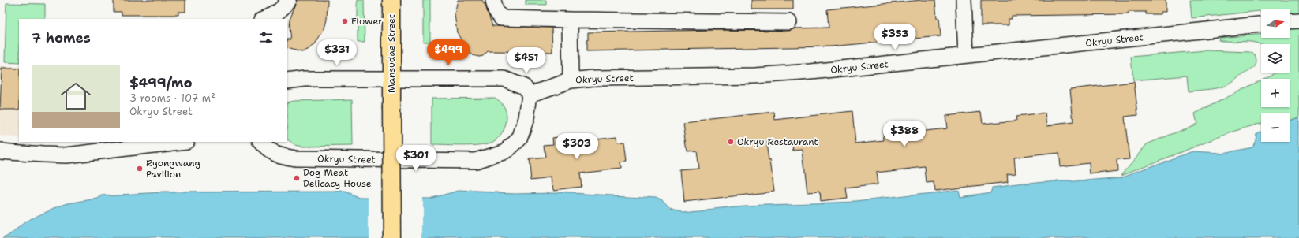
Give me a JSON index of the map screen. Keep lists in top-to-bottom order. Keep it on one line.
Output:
{"streets":{"main road":["Mansudae Street"],"street":["Okryu Street"]},"places":["Flower","Okryu Restaurant","Ryongwang Pavilion","Dog Meat Delicacy House"],"north":"right","page":{"map_buttons":["+","−"],"heading":"7 homes","price":["$353","$331","$499","$451","$388","$303","$301"],"list":[{"name":"$499/mo","note":"3 rooms · 107 m² · Okryu Street"}]}}
